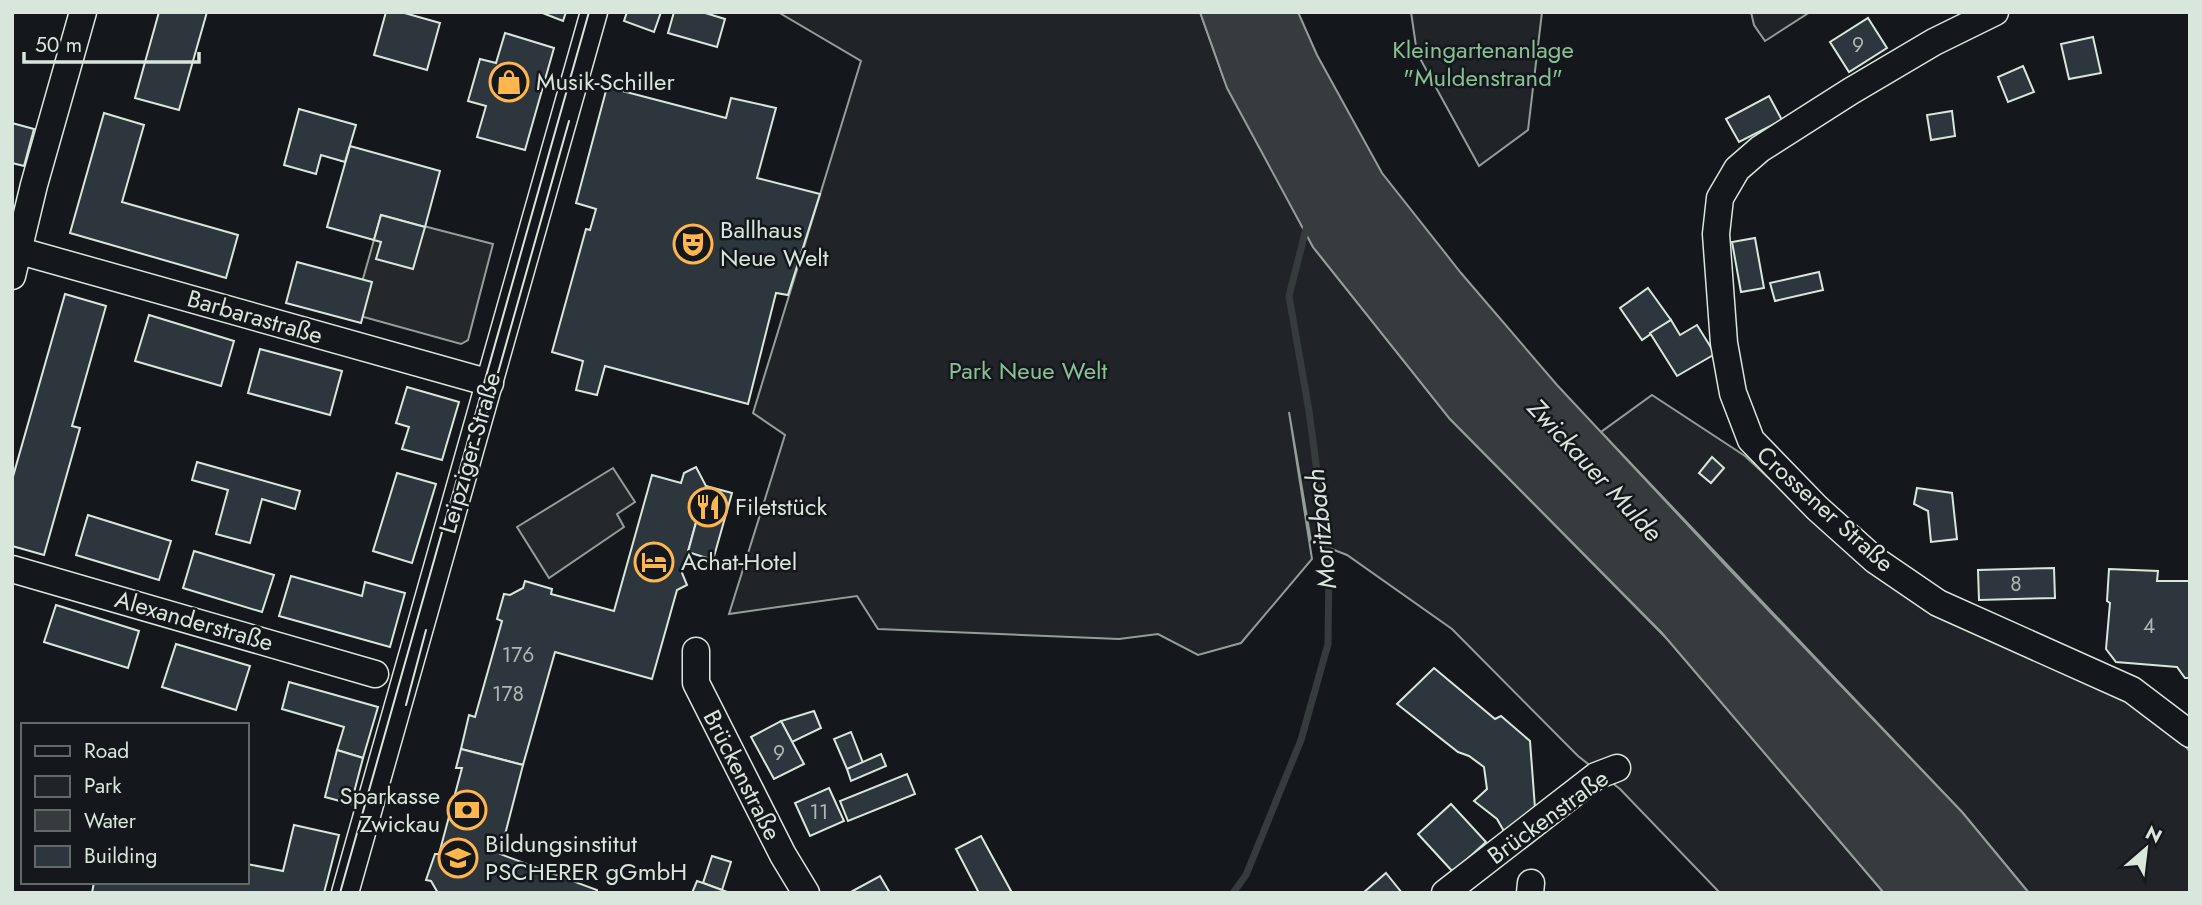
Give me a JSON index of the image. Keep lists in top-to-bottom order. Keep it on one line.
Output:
{"streets":{"street":["Barbarastraße","Leipziger Straße","Crossener Straße","Alexanderstraße","Brückenstraße"]},"crossings":[["Barbarastraße","Leipziger Straße"]],"water":["Zwickauer Mulde","Moritzbach"],"parks":["Kleingartenanlage \"Muldenstrand\"","Park Neue Welt"],"places":{"shop":["Musik-Schiller"],"theatre":["Ballhaus Neue Welt"],"restaurant":["Filetstück"],"hotel":["Achat-Hotel"],"bank":["Sparkasse Zwickau"],"school or university":["Bildungsinstitut PSCHERER gGmbH"]},"house_numbers":["9","8","4","176","178","9","11"],"legend":["Road","Park","Water","Building"],"scale_bar":"50 m","north":"top right"}
